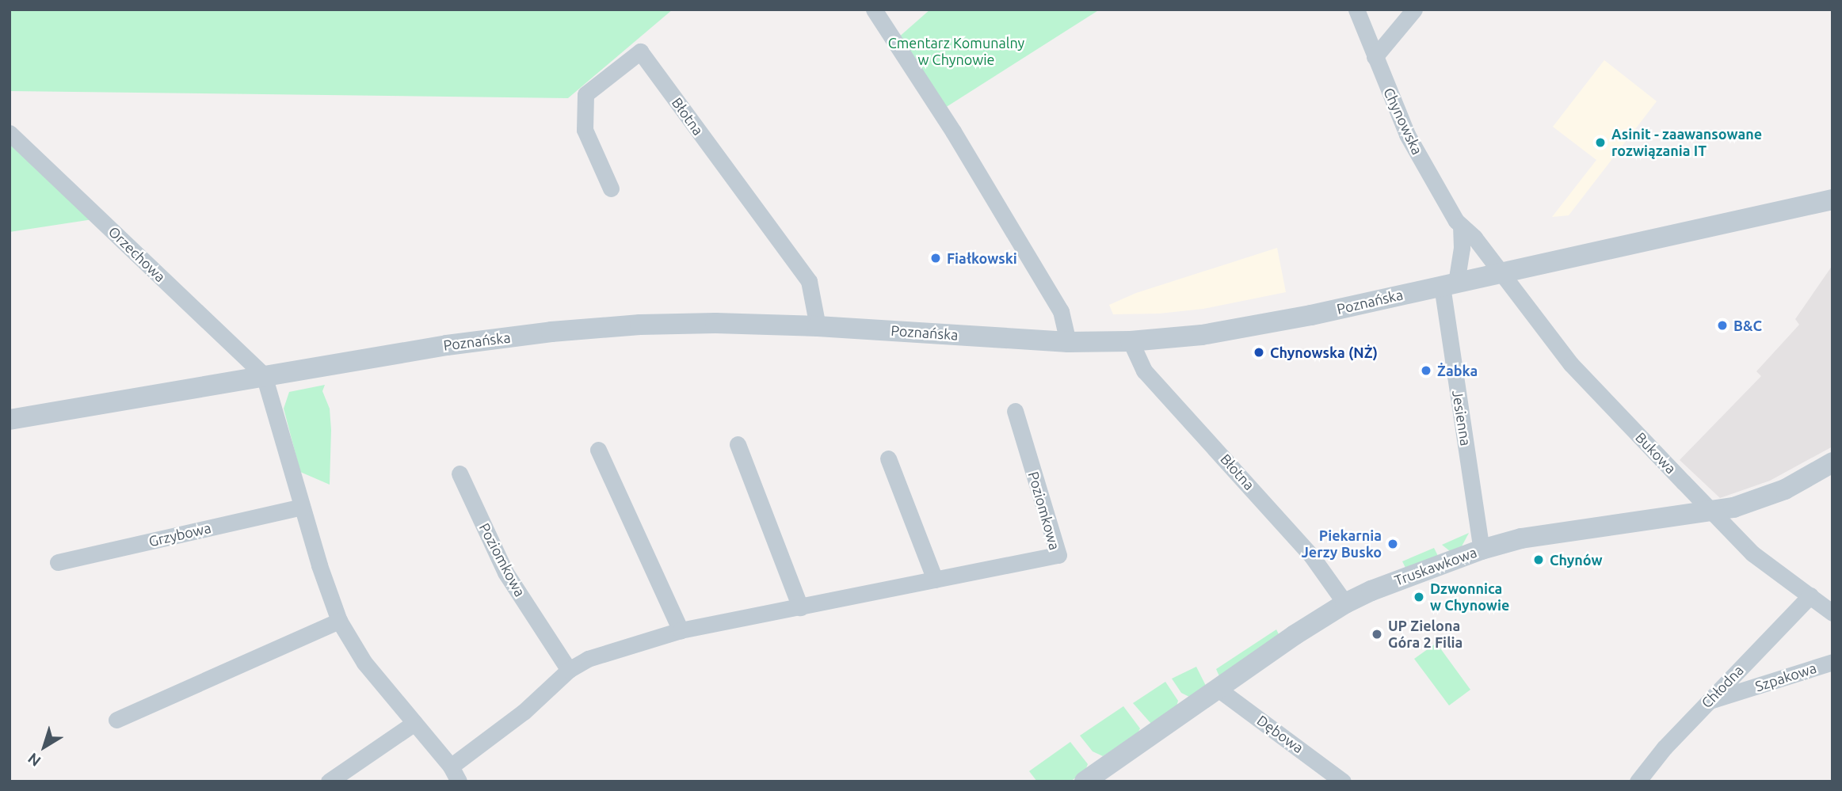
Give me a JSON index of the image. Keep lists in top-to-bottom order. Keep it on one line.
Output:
{"streets":{"street":["Błotna","Chynowska","Orzechowa","Poznańska","Jesienna","Bukowa","Poziomkowa","Grzybowa","Truskawkowa","Szpakowa","Chłodna","Dębowa"]},"crossings":[["Błotna","Poznańska"],["Błotna","Truskawkowa"],["Chynowska","Poznańska"],["Chynowska","Bukowa"],["Orzechowa","Poznańska"],["Poznańska","Jesienna"],["Poznańska","Bukowa"],["Jesienna","Truskawkowa"],["Bukowa","Truskawkowa"],["Bukowa","Chłodna"],["Truskawkowa","Dębowa"],["Szpakowa","Chłodna"]],"parks":["Cmentarz Komunalny w Chynowie"],"places":["Asinit - zaawansowane rozwiązania IT","Fiałkowski","B&C","Chynowska (NŻ)","Żabka","Piekarnia Jerzy Busko","Chynów","Dzwonnica w Chynowie","UP Zielona Góra 2 Filia"],"north":"bottom left"}
